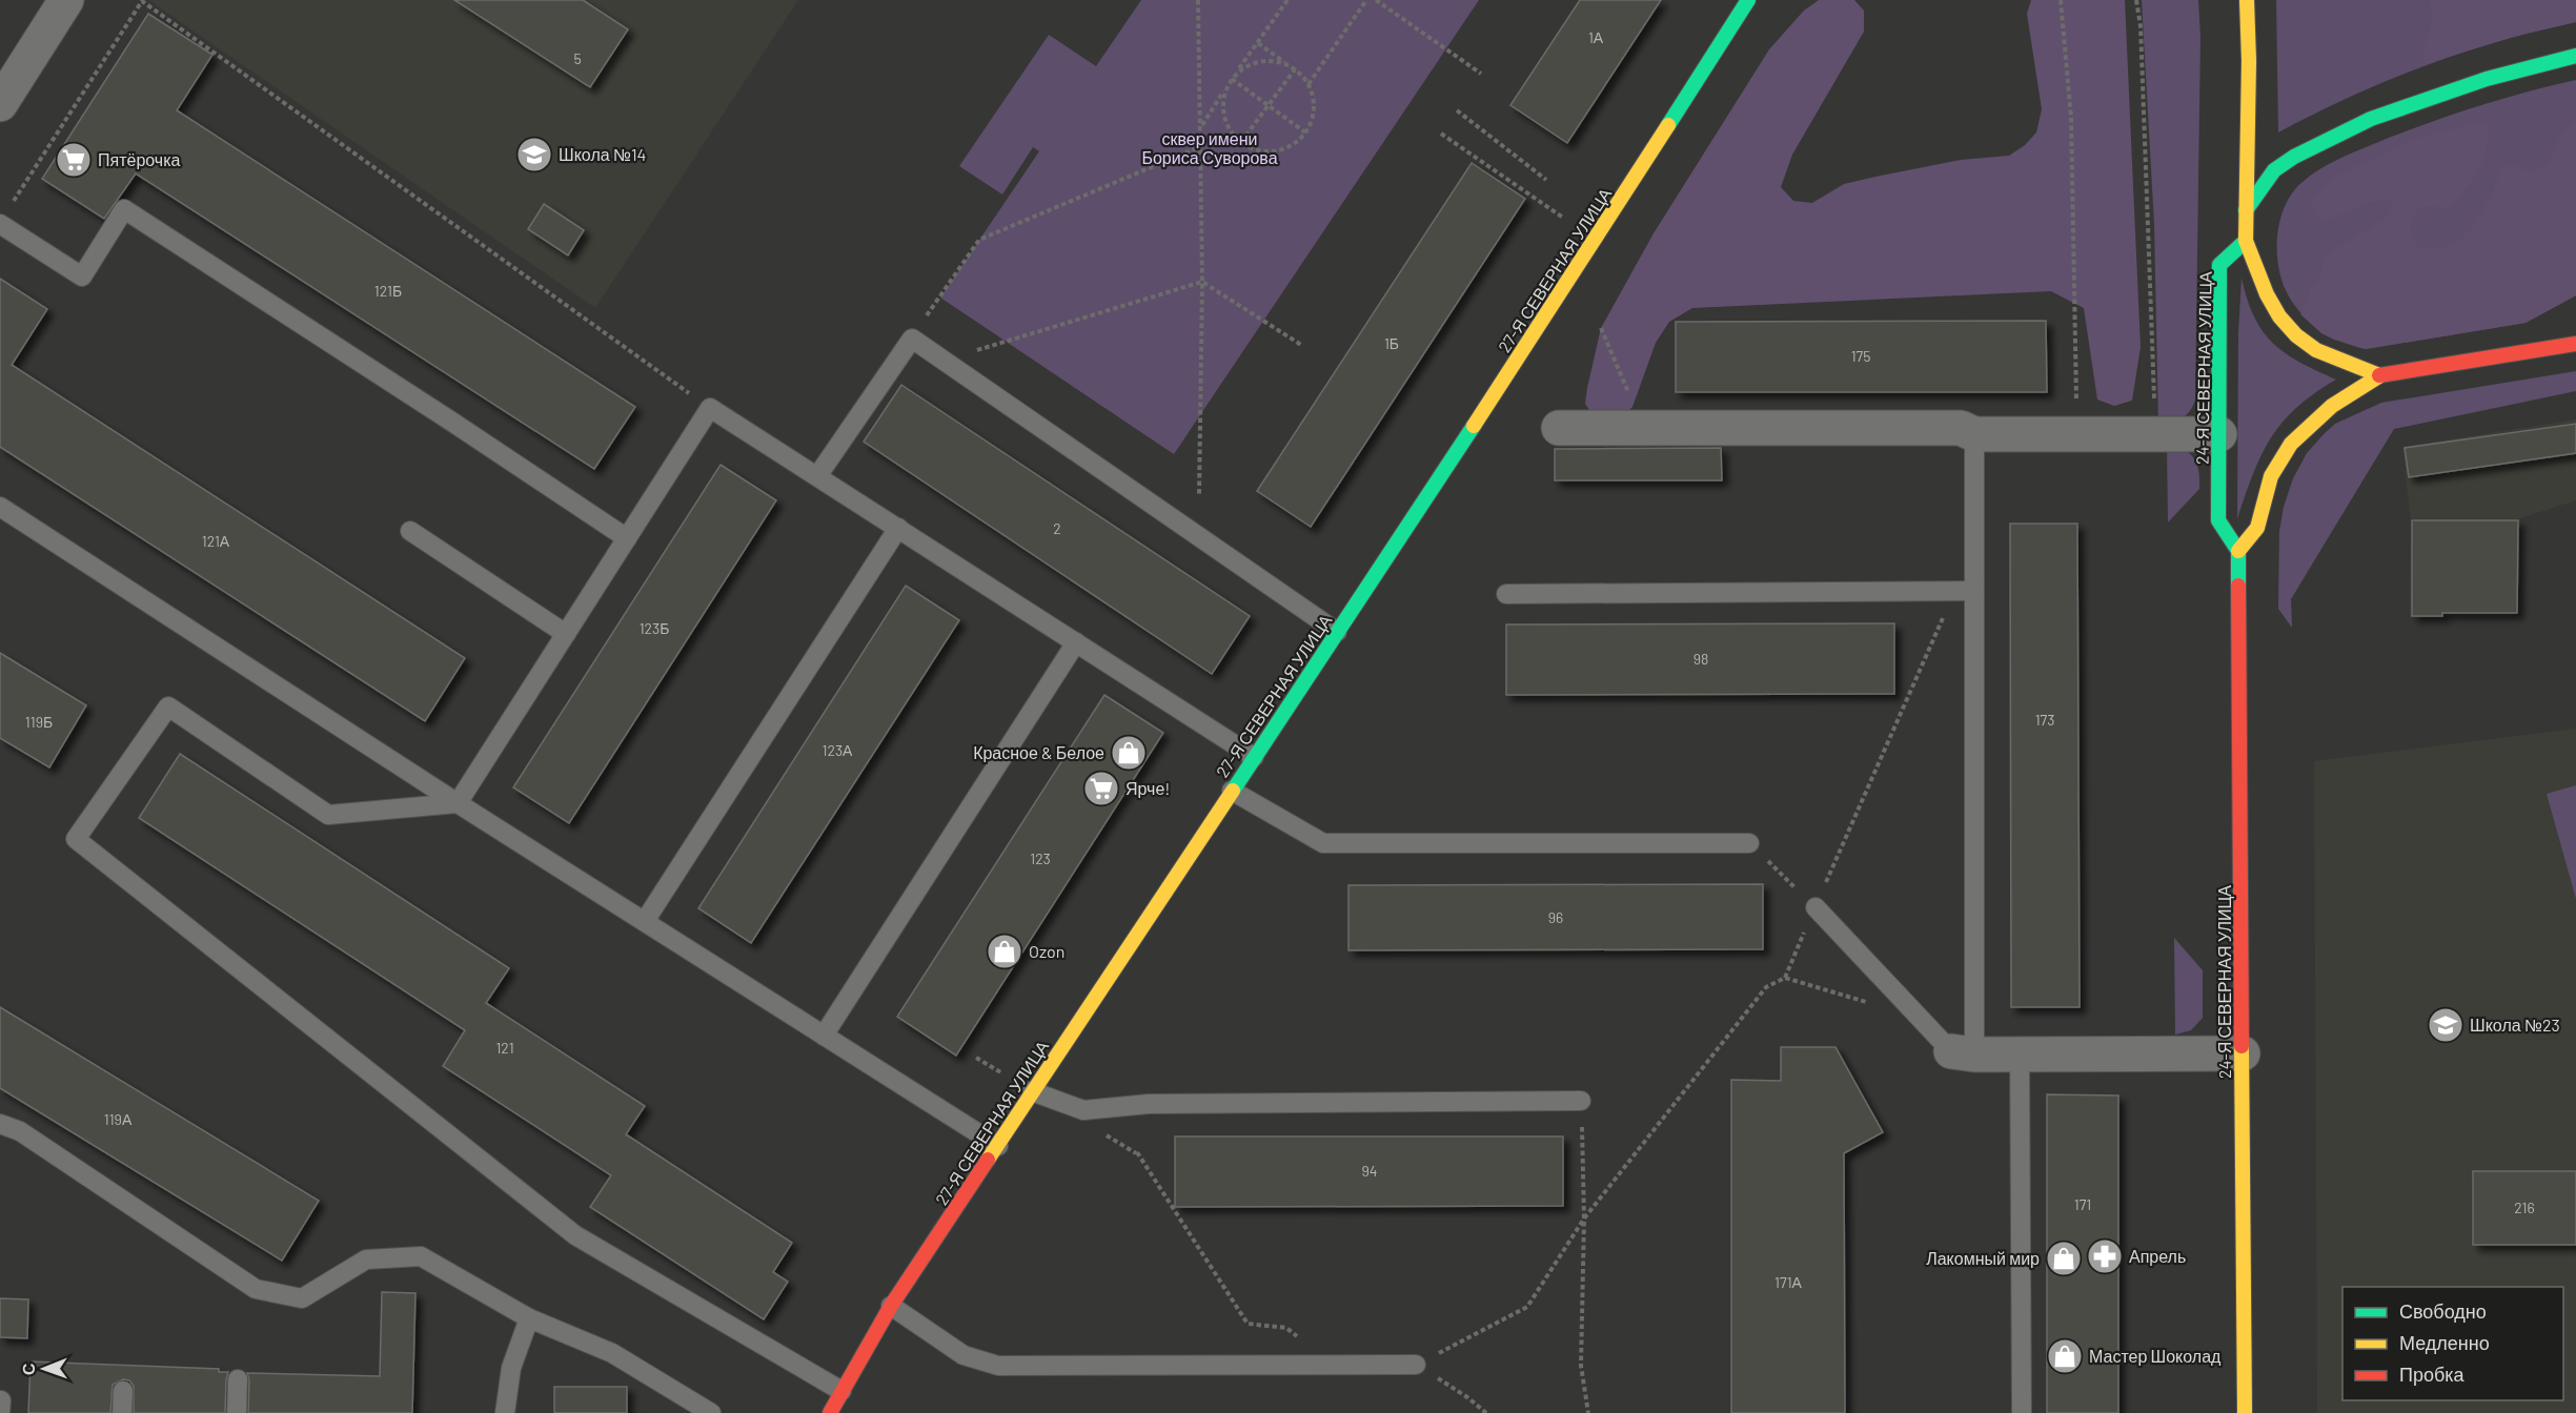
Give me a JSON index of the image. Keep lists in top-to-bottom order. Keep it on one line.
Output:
{"streets":{"main road":["27-Я СЕВЕРНАЯ УЛИЦА","24-Я СЕВЕРНАЯ УЛИЦА"]},"parks":["сквер имени Бориса Суворова"],"places":{"school or university":["Школа №14","Школа №23"],"supermarket":["Пятёрочка","Ярче!"],"shop":["Красное & Белое","Ozon","Лакомный мир","Мастер Шоколад"],"pharmacy":["Апрель"]},"house_numbers":["1А","5","121Б","1Б","175","2","121А","123Б","98","173","119Б","123А","123","96","121","119А","94","171","216","171А"],"legend":["Свободно","Медленно","Пробка"],"north":"left"}
